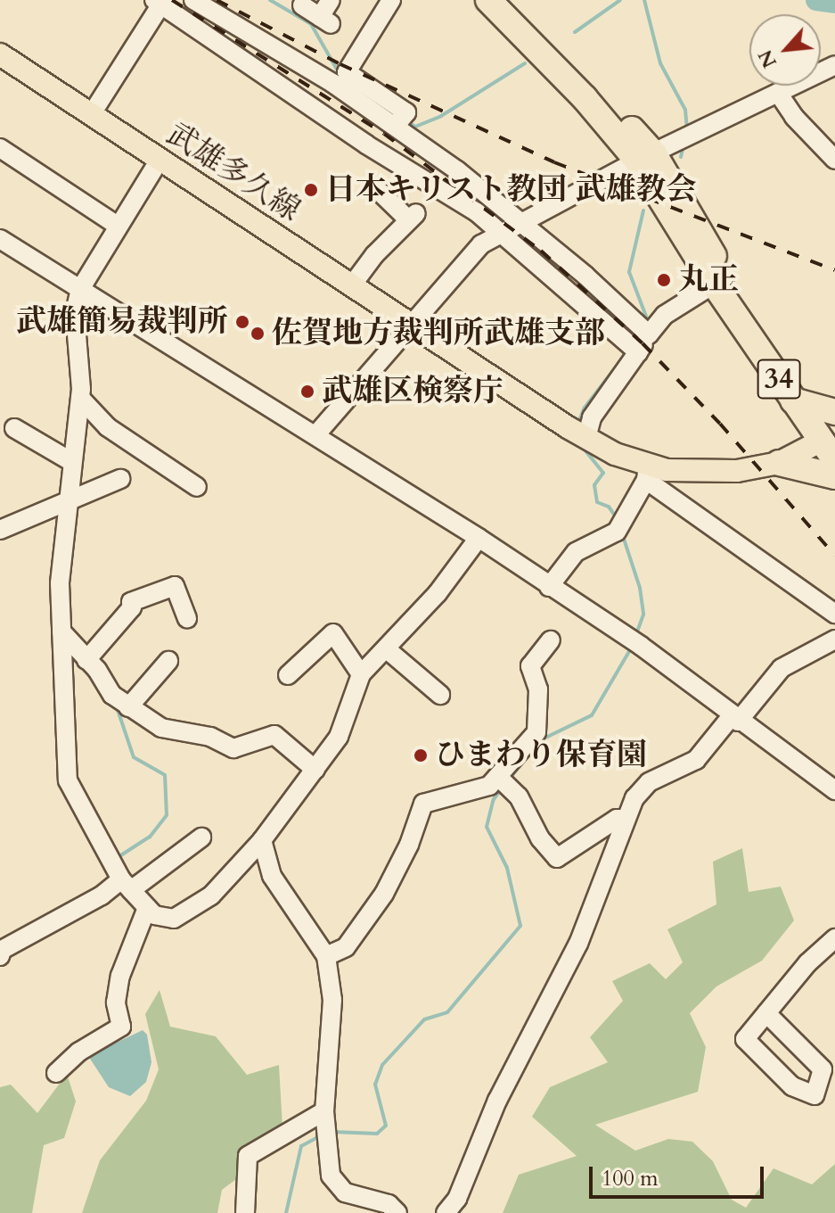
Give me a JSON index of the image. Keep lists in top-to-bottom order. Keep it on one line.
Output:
{"streets":{"highway":["34"],"main road":["武雄多久線"]},"crossings":[["武雄多久線","34"]],"places":["日本キリスト教団 武雄教会","丸正","武雄簡易裁判所","佐賀地方裁判所武雄支部","武雄区検察庁","ひまわり保育園"],"scale_bar":"100 m","north":"bottom left"}
